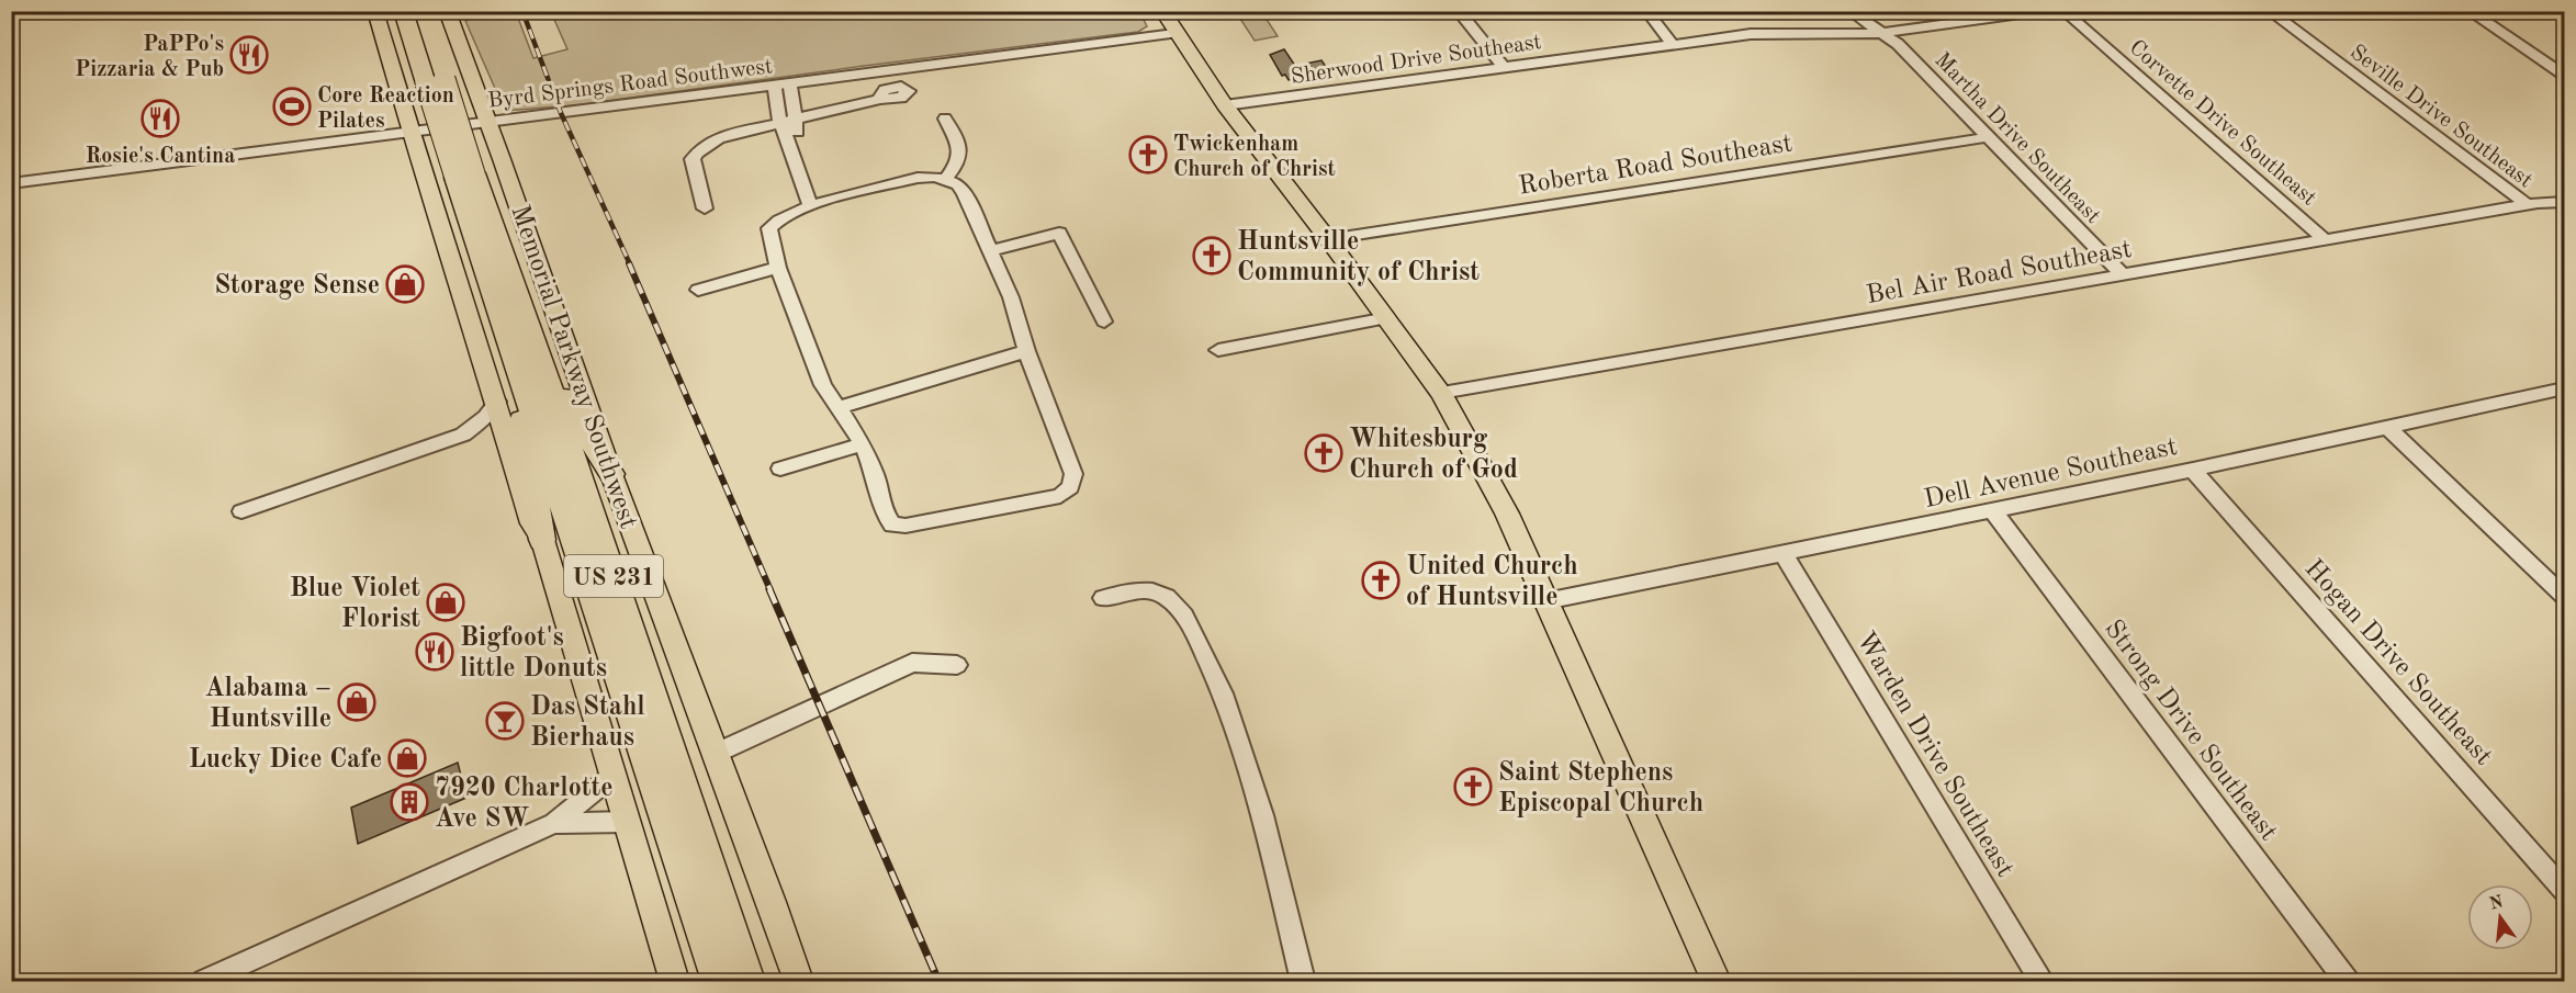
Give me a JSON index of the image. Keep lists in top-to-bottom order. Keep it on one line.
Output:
{"streets":{"highway":["Memorial Parkway Southwest","US 231"],"street":["Sherwood Drive Southeast","Byrd Springs Road Southwest","Seville Drive Southeast","Corvette Drive Southeast","Martha Drive Southeast","Roberta Road Southeast","Bel Air Road Southeast","Dell Avenue Southeast","Hogan Drive Southeast","Strong Drive Southeast","Warden Drive Southeast"]},"crossings":[["Sherwood Drive Southeast","Martha Drive Southeast"],["Byrd Springs Road Southwest","Memorial Parkway Southwest"],["Seville Drive Southeast","Bel Air Road Southeast"],["Corvette Drive Southeast","Bel Air Road Southeast"],["Martha Drive Southeast","Roberta Road Southeast"],["Martha Drive Southeast","Bel Air Road Southeast"],["Dell Avenue Southeast","Hogan Drive Southeast"],["Dell Avenue Southeast","Strong Drive Southeast"],["Dell Avenue Southeast","Warden Drive Southeast"]],"places":{"restaurant":["PaPPo's Pizzaria & Pub","Rosie's Cantina","Bigfoot's little Donuts"],"sports":["Core Reaction Pilates"],"church":["Twickenham Church of Christ","Huntsville Community of Christ","Whitesburg Church of God","United Church of Huntsville","Saint Stephens Episcopal Church"],"shop":["Storage Sense","Blue Violet Florist","Alabama – Huntsville","Lucky Dice Cafe"],"bar":["Das Stahl Bierhaus"],"building":["7920 Charlotte Ave SW"]},"north":"top"}
